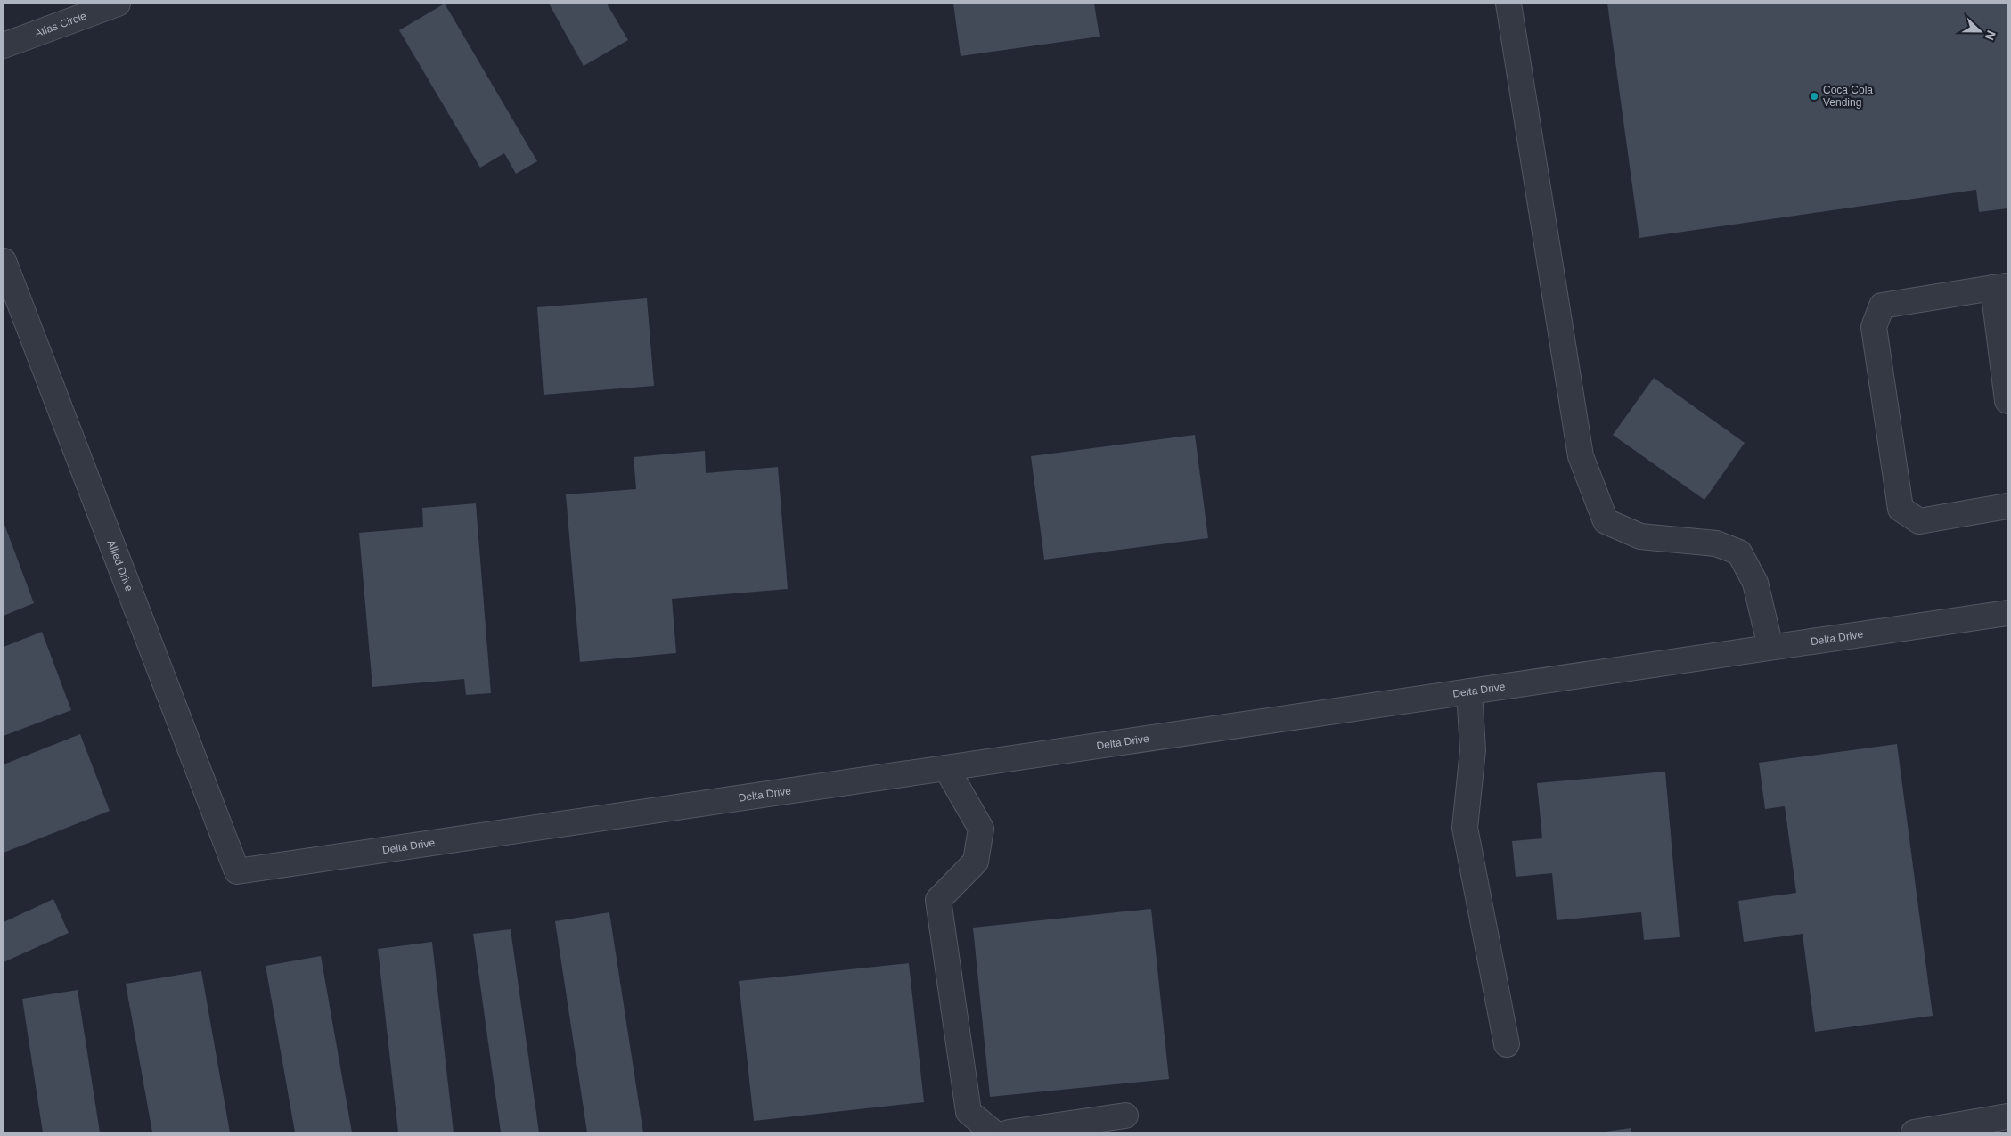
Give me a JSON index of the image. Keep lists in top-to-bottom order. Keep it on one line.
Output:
{"streets":{"street":["Atlas Circle","Allied Drive","Delta Drive"]},"crossings":[["Allied Drive","Delta Drive"]],"places":["Coca Cola Vending"],"north":"right"}
